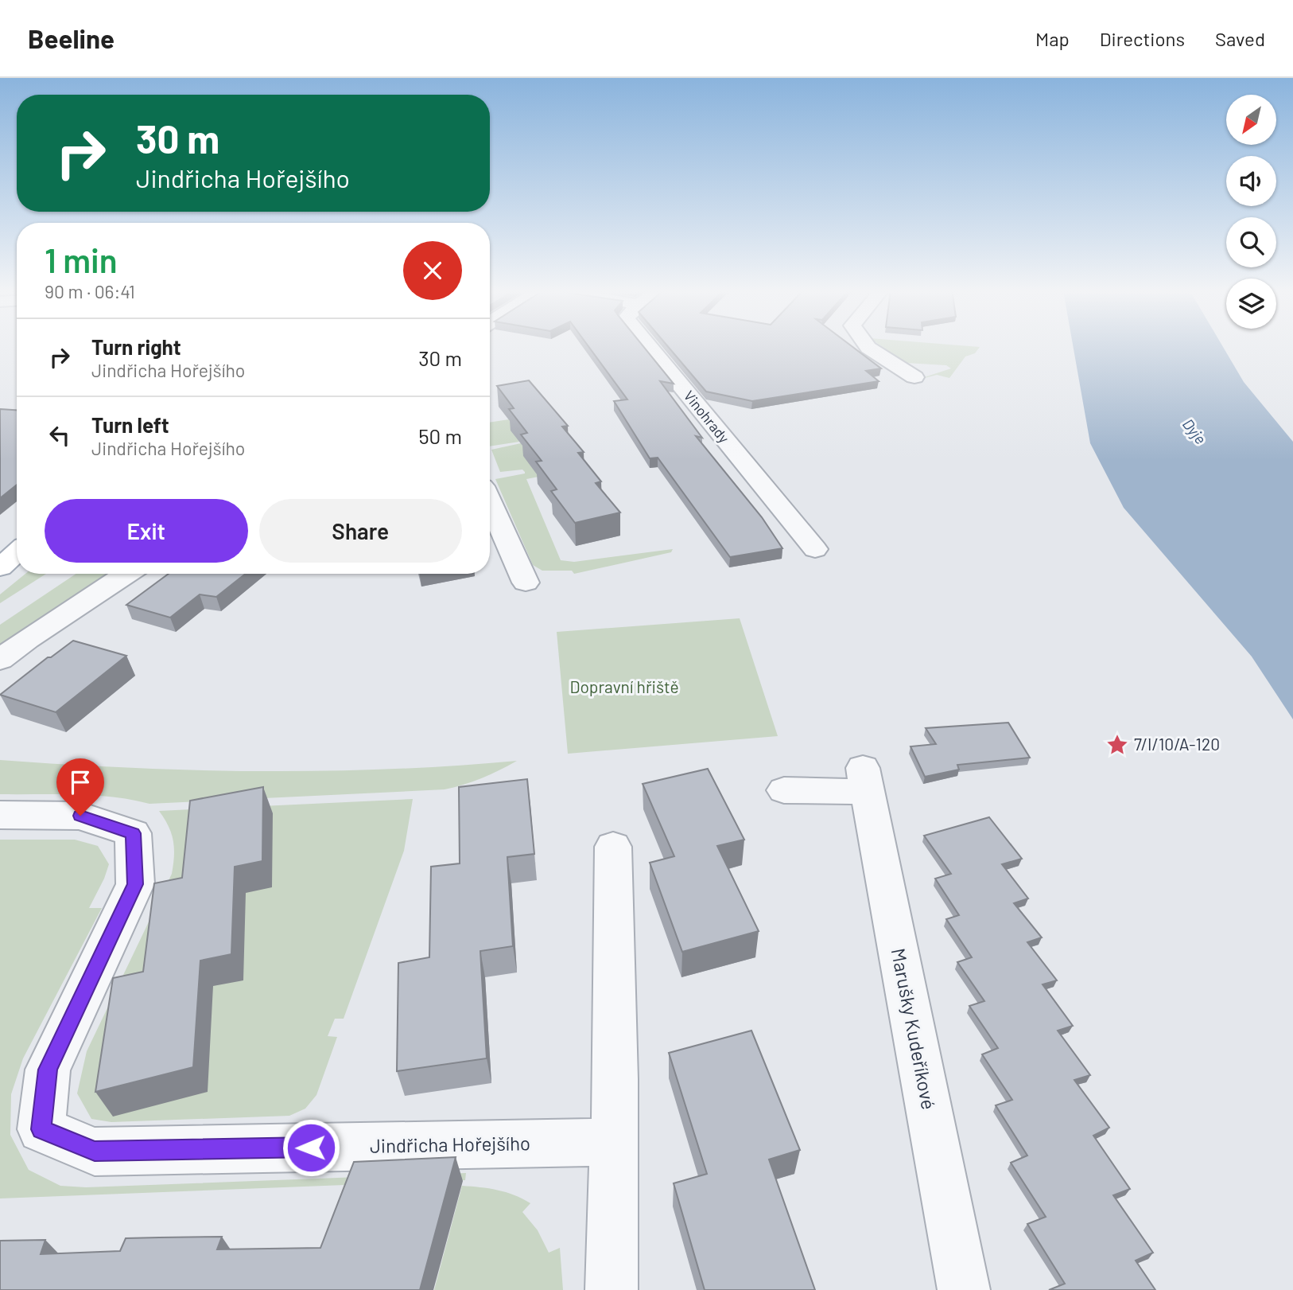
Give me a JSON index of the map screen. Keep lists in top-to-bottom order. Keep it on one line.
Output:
{"streets":{"street":["Vinohrady","Marušky Kudeříkové","Jindřicha Hořejšího"]},"water":["Dyje"],"parks":["Dopravní hřiště"],"places":{"place":["7/I/10/A-120"]},"north":"bottom left","page":{"header":"Beeline","nav":["Map","Directions","Saved"],"turn":["30 m","Jindřicha Hořejšího"],"heading":["1 min","90 m · 06:41"],"list":[{"name":"Turn right","note":"Jindřicha Hořejšího","value":"30 m"},{"name":"Turn left","note":"Jindřicha Hořejšího","value":"50 m"}],"buttons":["Exit","Share"]}}
